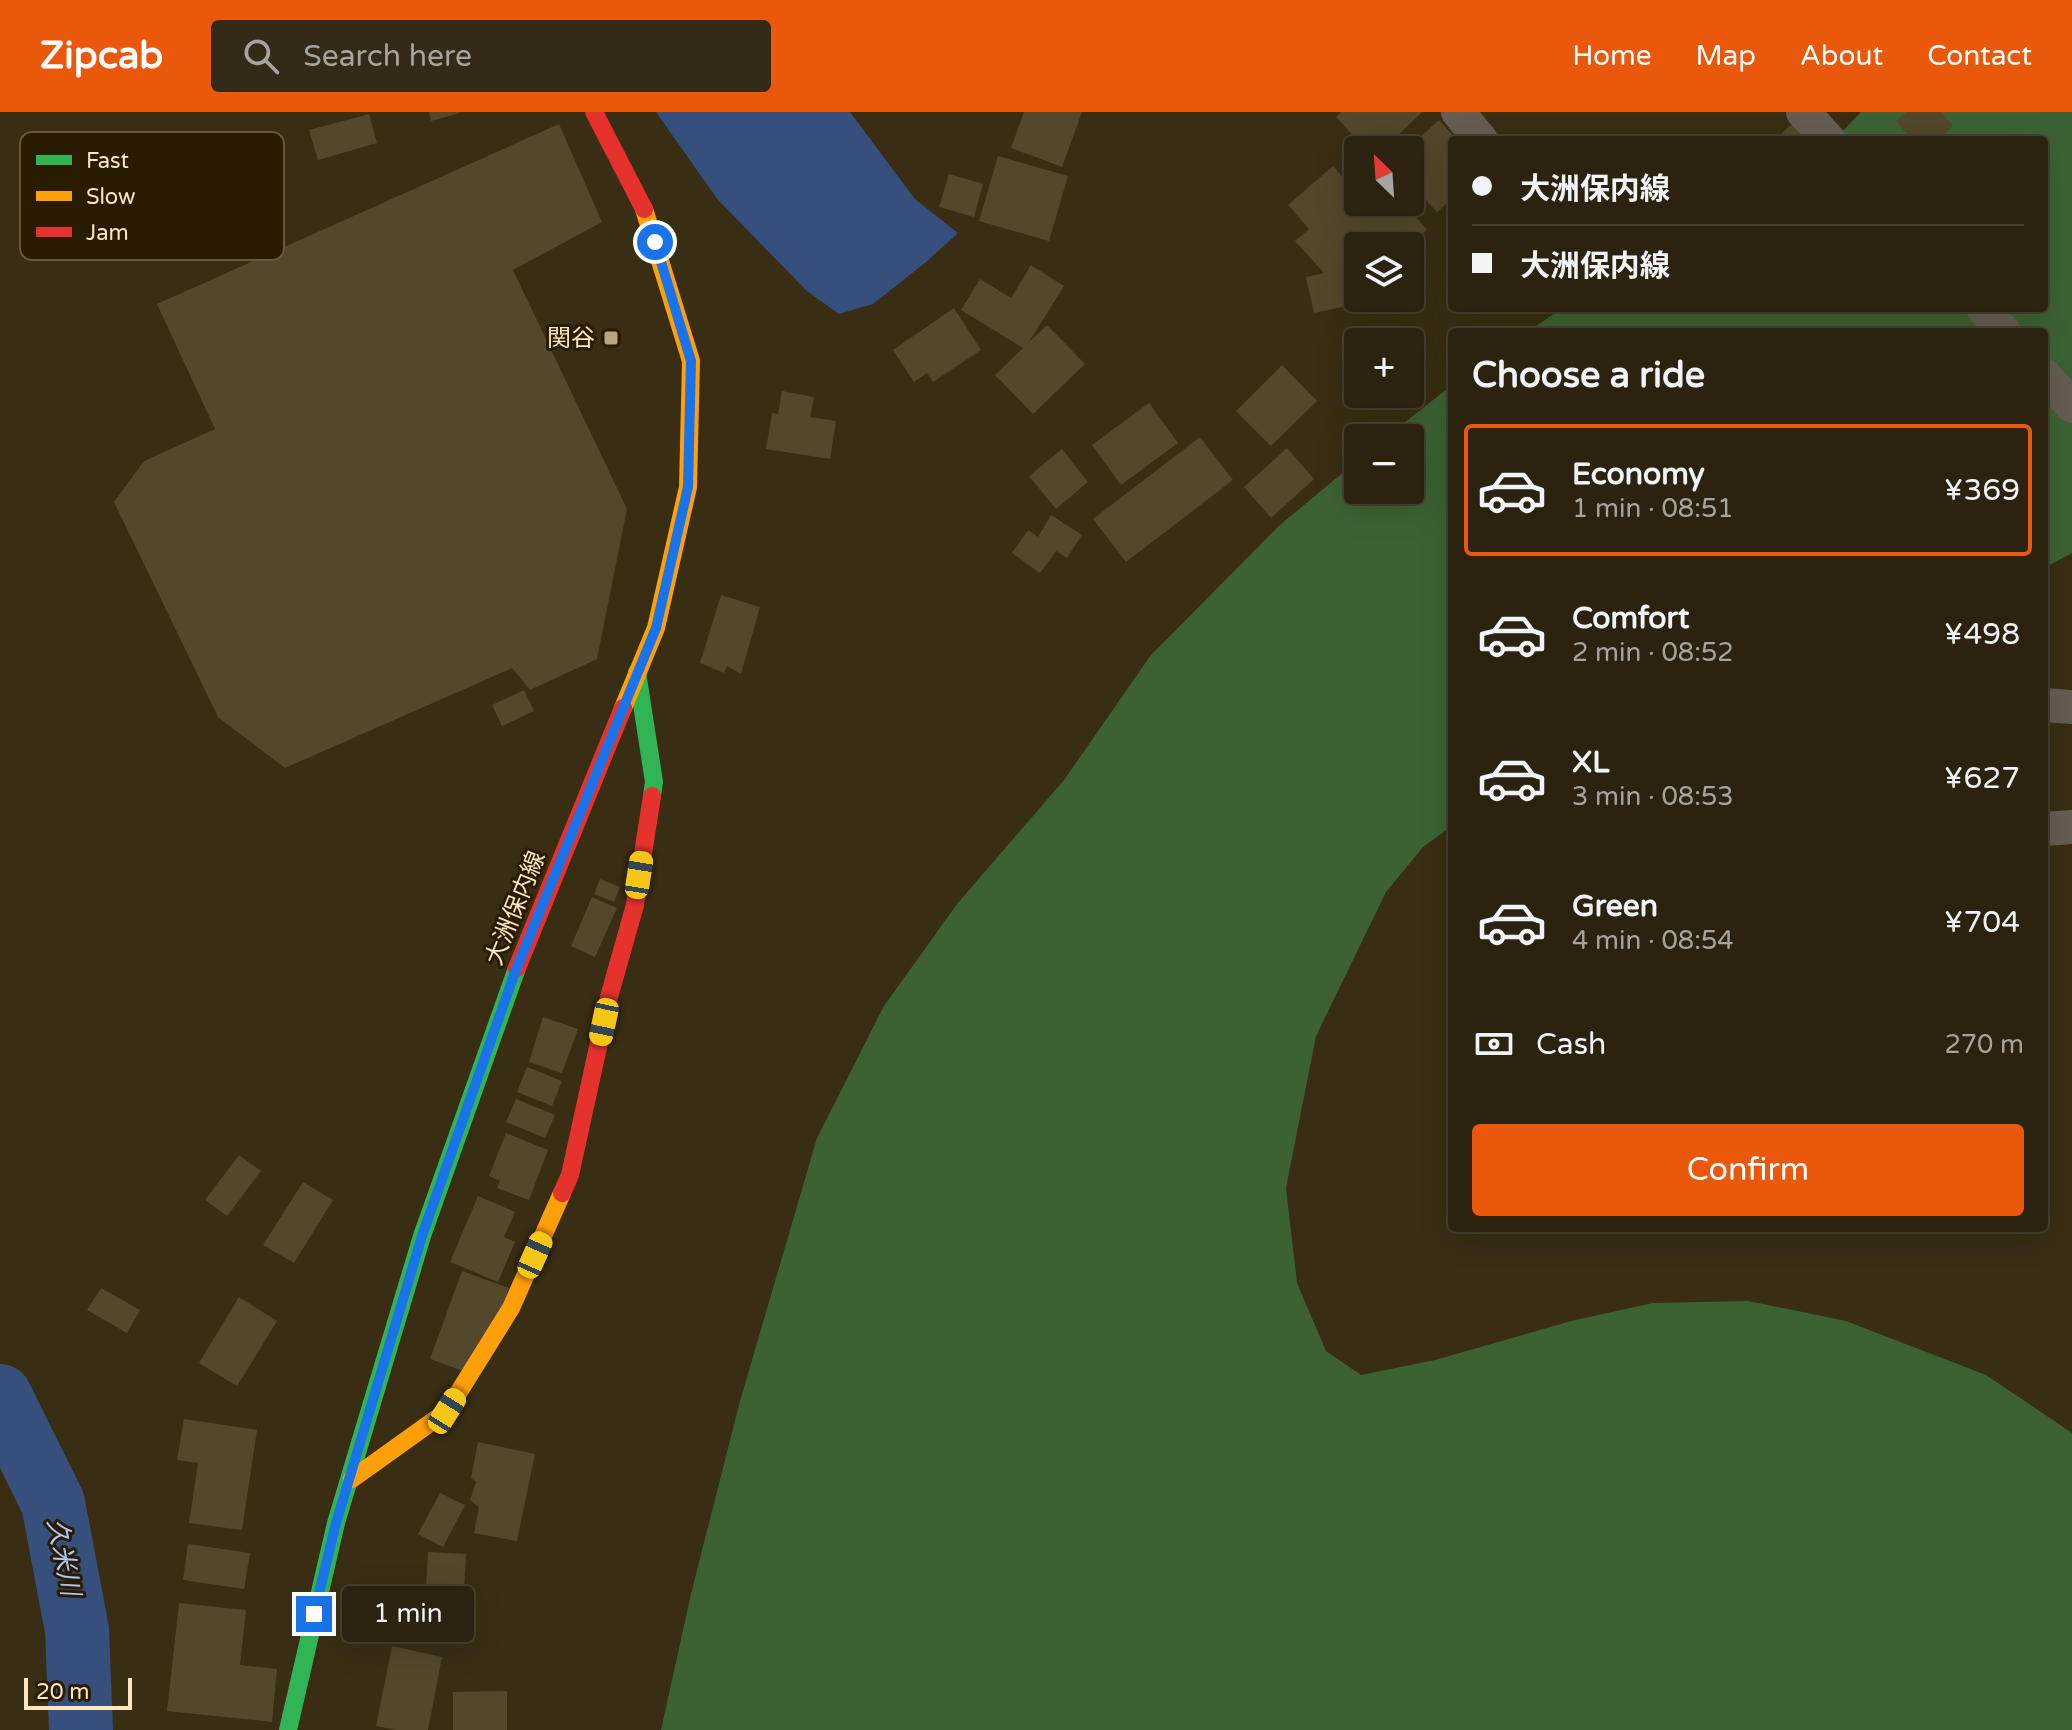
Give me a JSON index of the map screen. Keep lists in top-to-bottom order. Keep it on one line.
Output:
{"streets":{"main road":["大洲保内線"]},"water":["久米川"],"places":{"transit":["関谷"]},"legend":["Fast","Slow","Jam"],"scale_bar":"20 m","north":"top left","page":{"header":"Zipcab","search":"Search here","nav":["Home","Map","About","Contact"],"map_buttons":["+","−"],"banner":["大洲保内線","大洲保内線"],"heading":"Choose a ride","list":[{"name":"Economy","note":"1 min · 08:51","value":"¥369"},{"name":"Comfort","note":"2 min · 08:52","value":"¥498"},{"name":"XL","note":"3 min · 08:53","value":"¥627"},{"name":"Green","note":"4 min · 08:54","value":"¥704"}],"pay":["Cash","270 m"],"buttons":"Confirm","bubble":"1 min","scale":"20 m"}}
